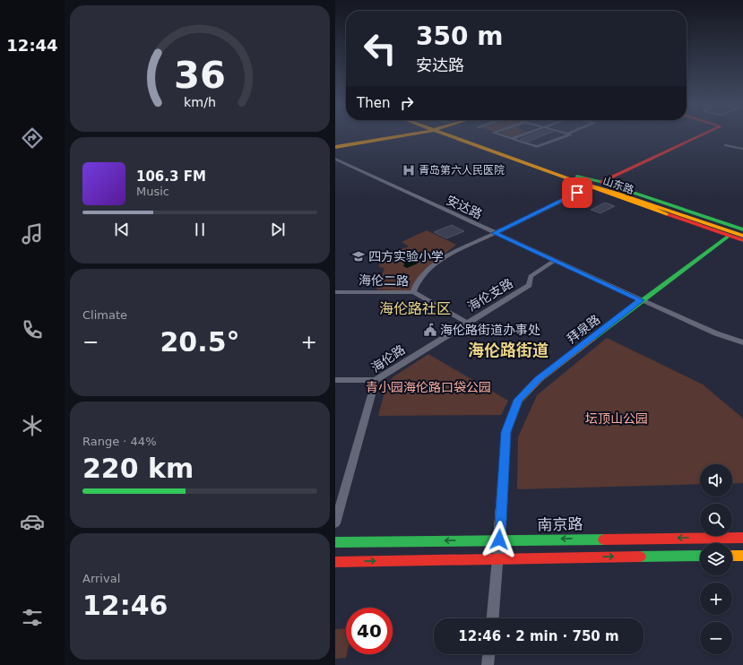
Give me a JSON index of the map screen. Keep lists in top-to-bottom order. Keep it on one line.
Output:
{"streets":{"main road":["山东路","拜泉路","南京路"],"street":["安达路","海伦二路","海伦支路","海伦路"]},"crossings":[["山东路","拜泉路"],["安达路","海伦支路"],["安达路","拜泉路"],["海伦二路","海伦支路"],["海伦二路","海伦路"],["海伦支路","海伦路"],["拜泉路","南京路"]],"districts":["海伦路社区","海伦路街道"],"parks":["青小园海伦路口袋公园","坛顶山公园"],"places":{"hospital":["青岛第六人民医院"],"school or university":["四方实验小学"],"public building":["海伦路街道办事处"]},"page":{"tabs":"12:44","turn":["350 m","安达路"],"then":"Then","song":["106.3 FM","Music"],"tile":["Climate",["Range · 44%","220 km"],["Arrival","12:46"]],"heat":["−","20.5°","+"],"map_buttons":["+","−"],"limit":"40","trip":"12:46 · 2 min · 750 m","gauge":["36","km/h"]}}
